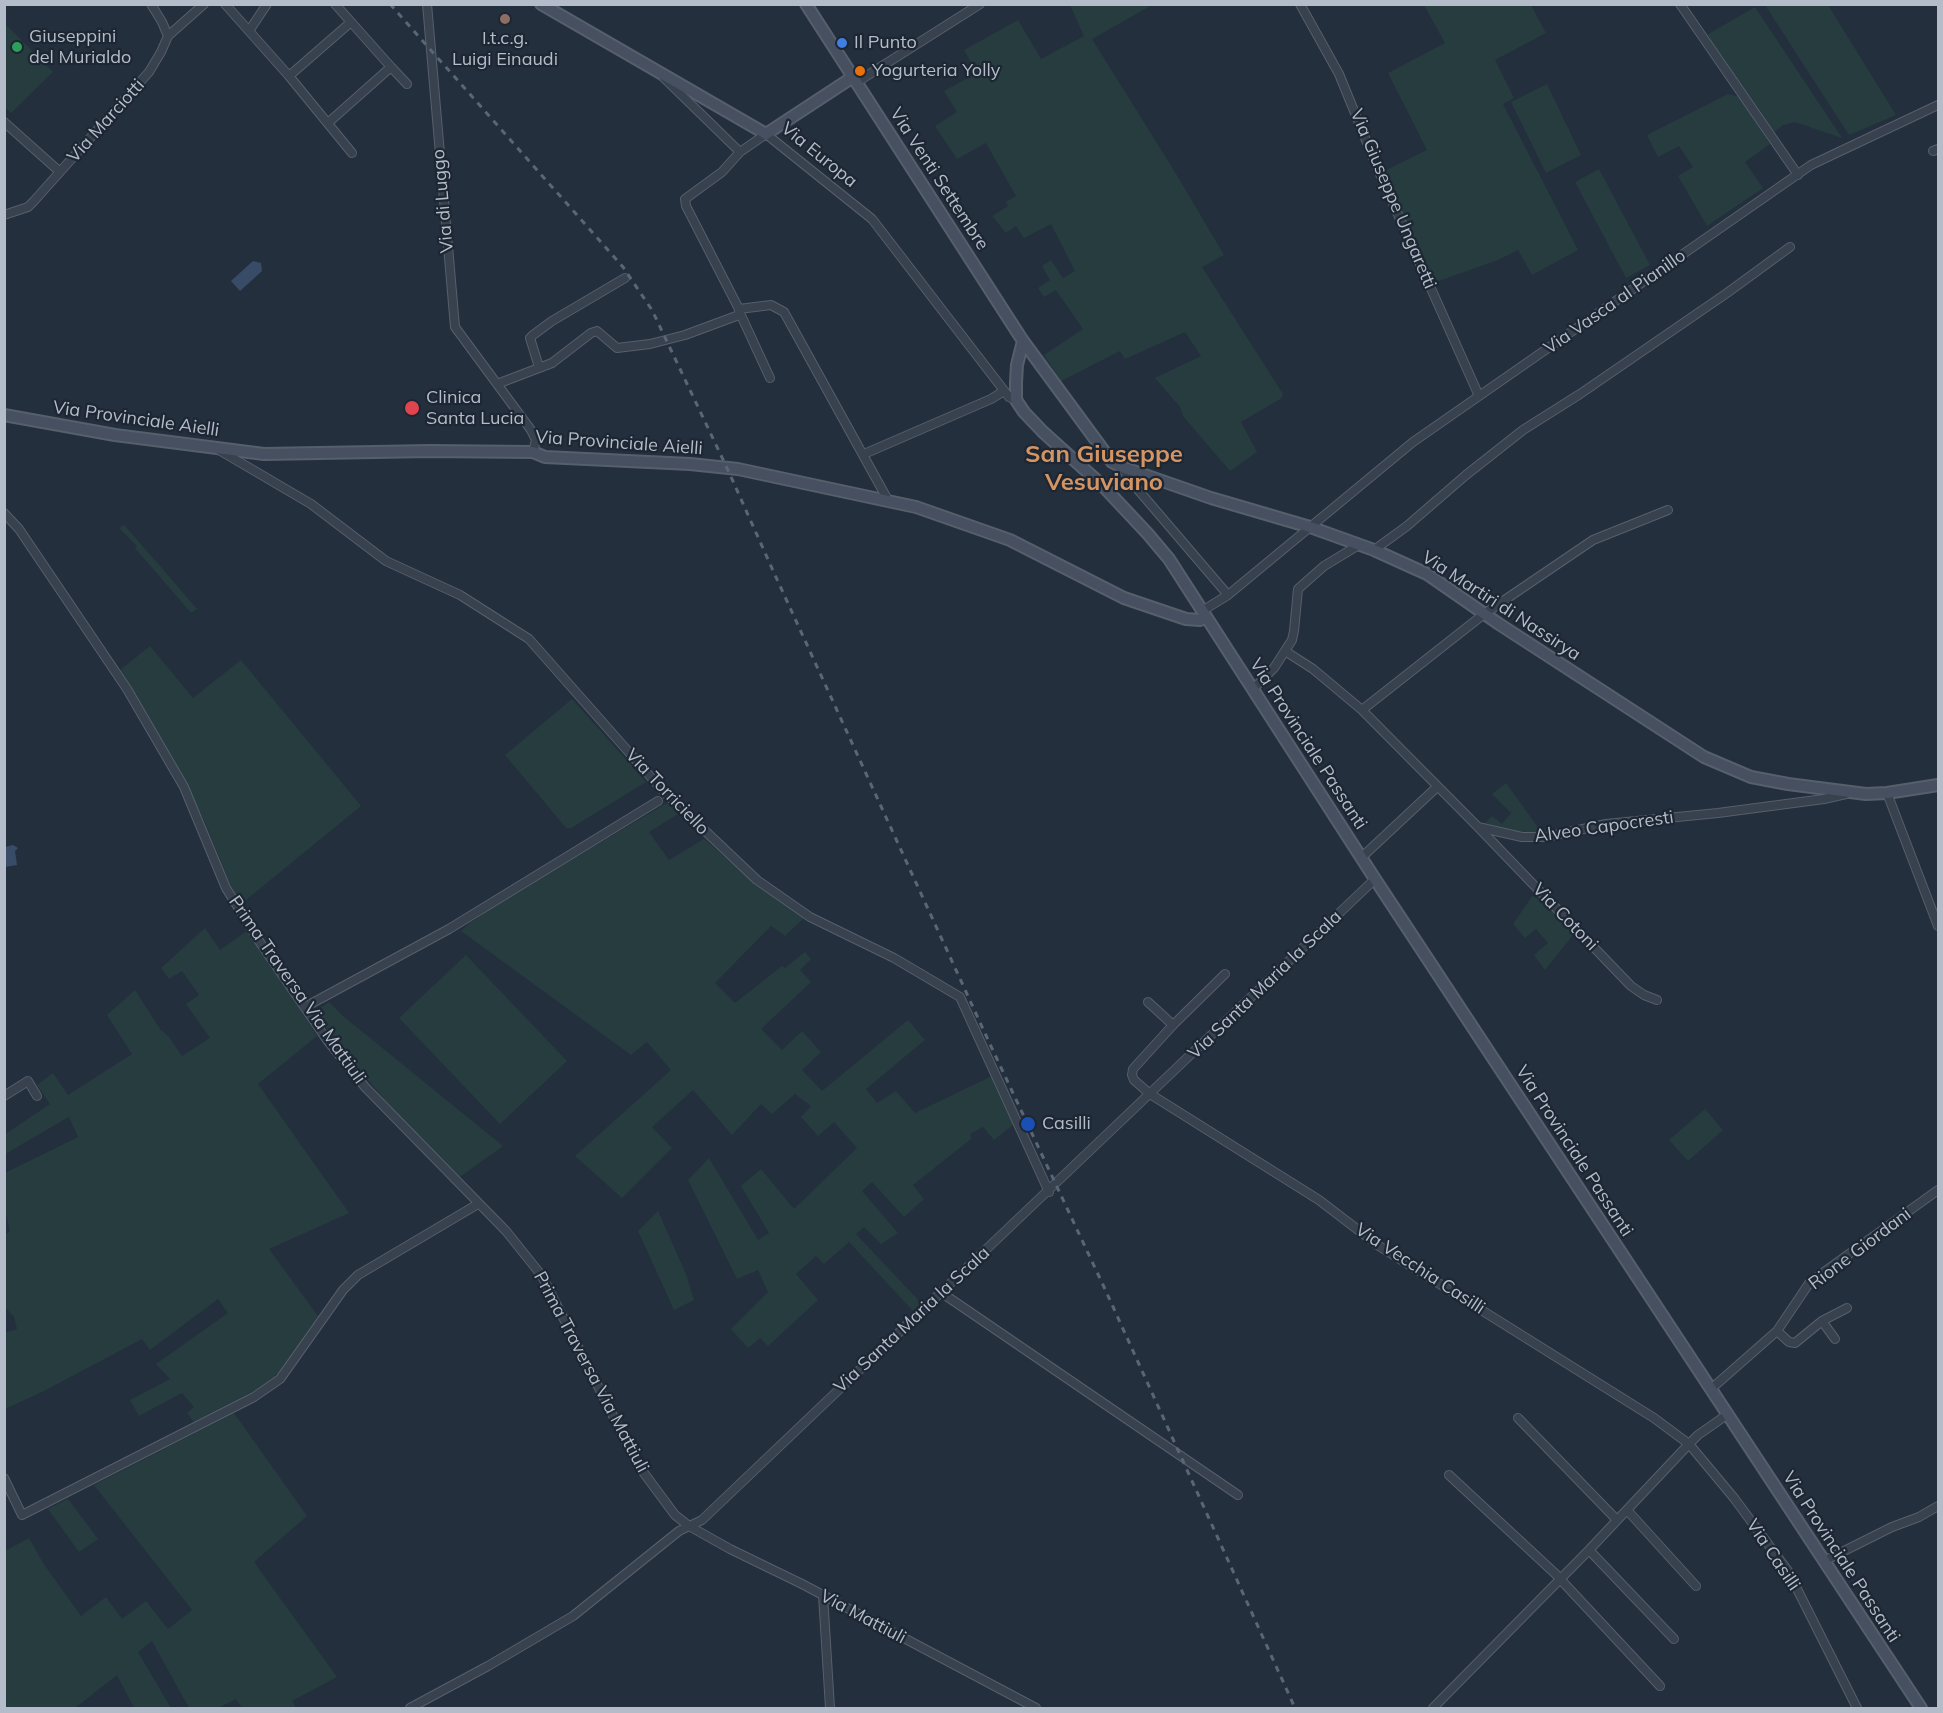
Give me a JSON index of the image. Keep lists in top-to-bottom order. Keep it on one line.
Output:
{"streets":{"main road":["Via Europa","Via Venti Settembre","Via Provinciale Aielli","Via Martiri di Nassirya","Via Provinciale Passanti"],"street":["Via Marciotti","Via Giuseppe Ungaretti","Via di Luggo","Via Vasca al Pianillo","Via Torriciello","Alveo Capocresti","Via Cotoni","Via Santa Maria la Scala","Prima Traversa Via Mattiuli","Rione Giordani","Via Vecchia Casilli","Via Casilli","Via Mattiuli"]},"crossings":[["Via Europa","Via Provinciale Passanti"],["Via Venti Settembre","Via Martiri di Nassirya"],["Via Giuseppe Ungaretti","Via Vasca al Pianillo"],["Via di Luggo","Via Provinciale Aielli"],["Via Vasca al Pianillo","Via Provinciale Aielli"],["Via Vasca al Pianillo","Via Martiri di Nassirya"],["Via Vasca al Pianillo","Via Provinciale Passanti"],["Via Provinciale Aielli","Via Provinciale Passanti"],["Via Provinciale Aielli","Via Torriciello"],["Via Martiri di Nassirya","Alveo Capocresti"],["Via Provinciale Passanti","Via Santa Maria la Scala"],["Via Provinciale Passanti","Rione Giordani"],["Via Torriciello","Via Santa Maria la Scala"],["Via Torriciello","Prima Traversa Via Mattiuli"],["Alveo Capocresti","Via Cotoni"],["Via Santa Maria la Scala","Prima Traversa Via Mattiuli"],["Via Santa Maria la Scala","Via Vecchia Casilli"],["Via Santa Maria la Scala","Via Mattiuli"],["Prima Traversa Via Mattiuli","Via Mattiuli"],["Via Vecchia Casilli","Via Casilli"]],"districts":["San Giuseppe Vesuviano"],"places":["I.t.c.g. Luigi Einaudi","Il Punto","Giuseppini del Murialdo","Yogurteria Yolly","Clinica Santa Lucia","Casilli"]}
